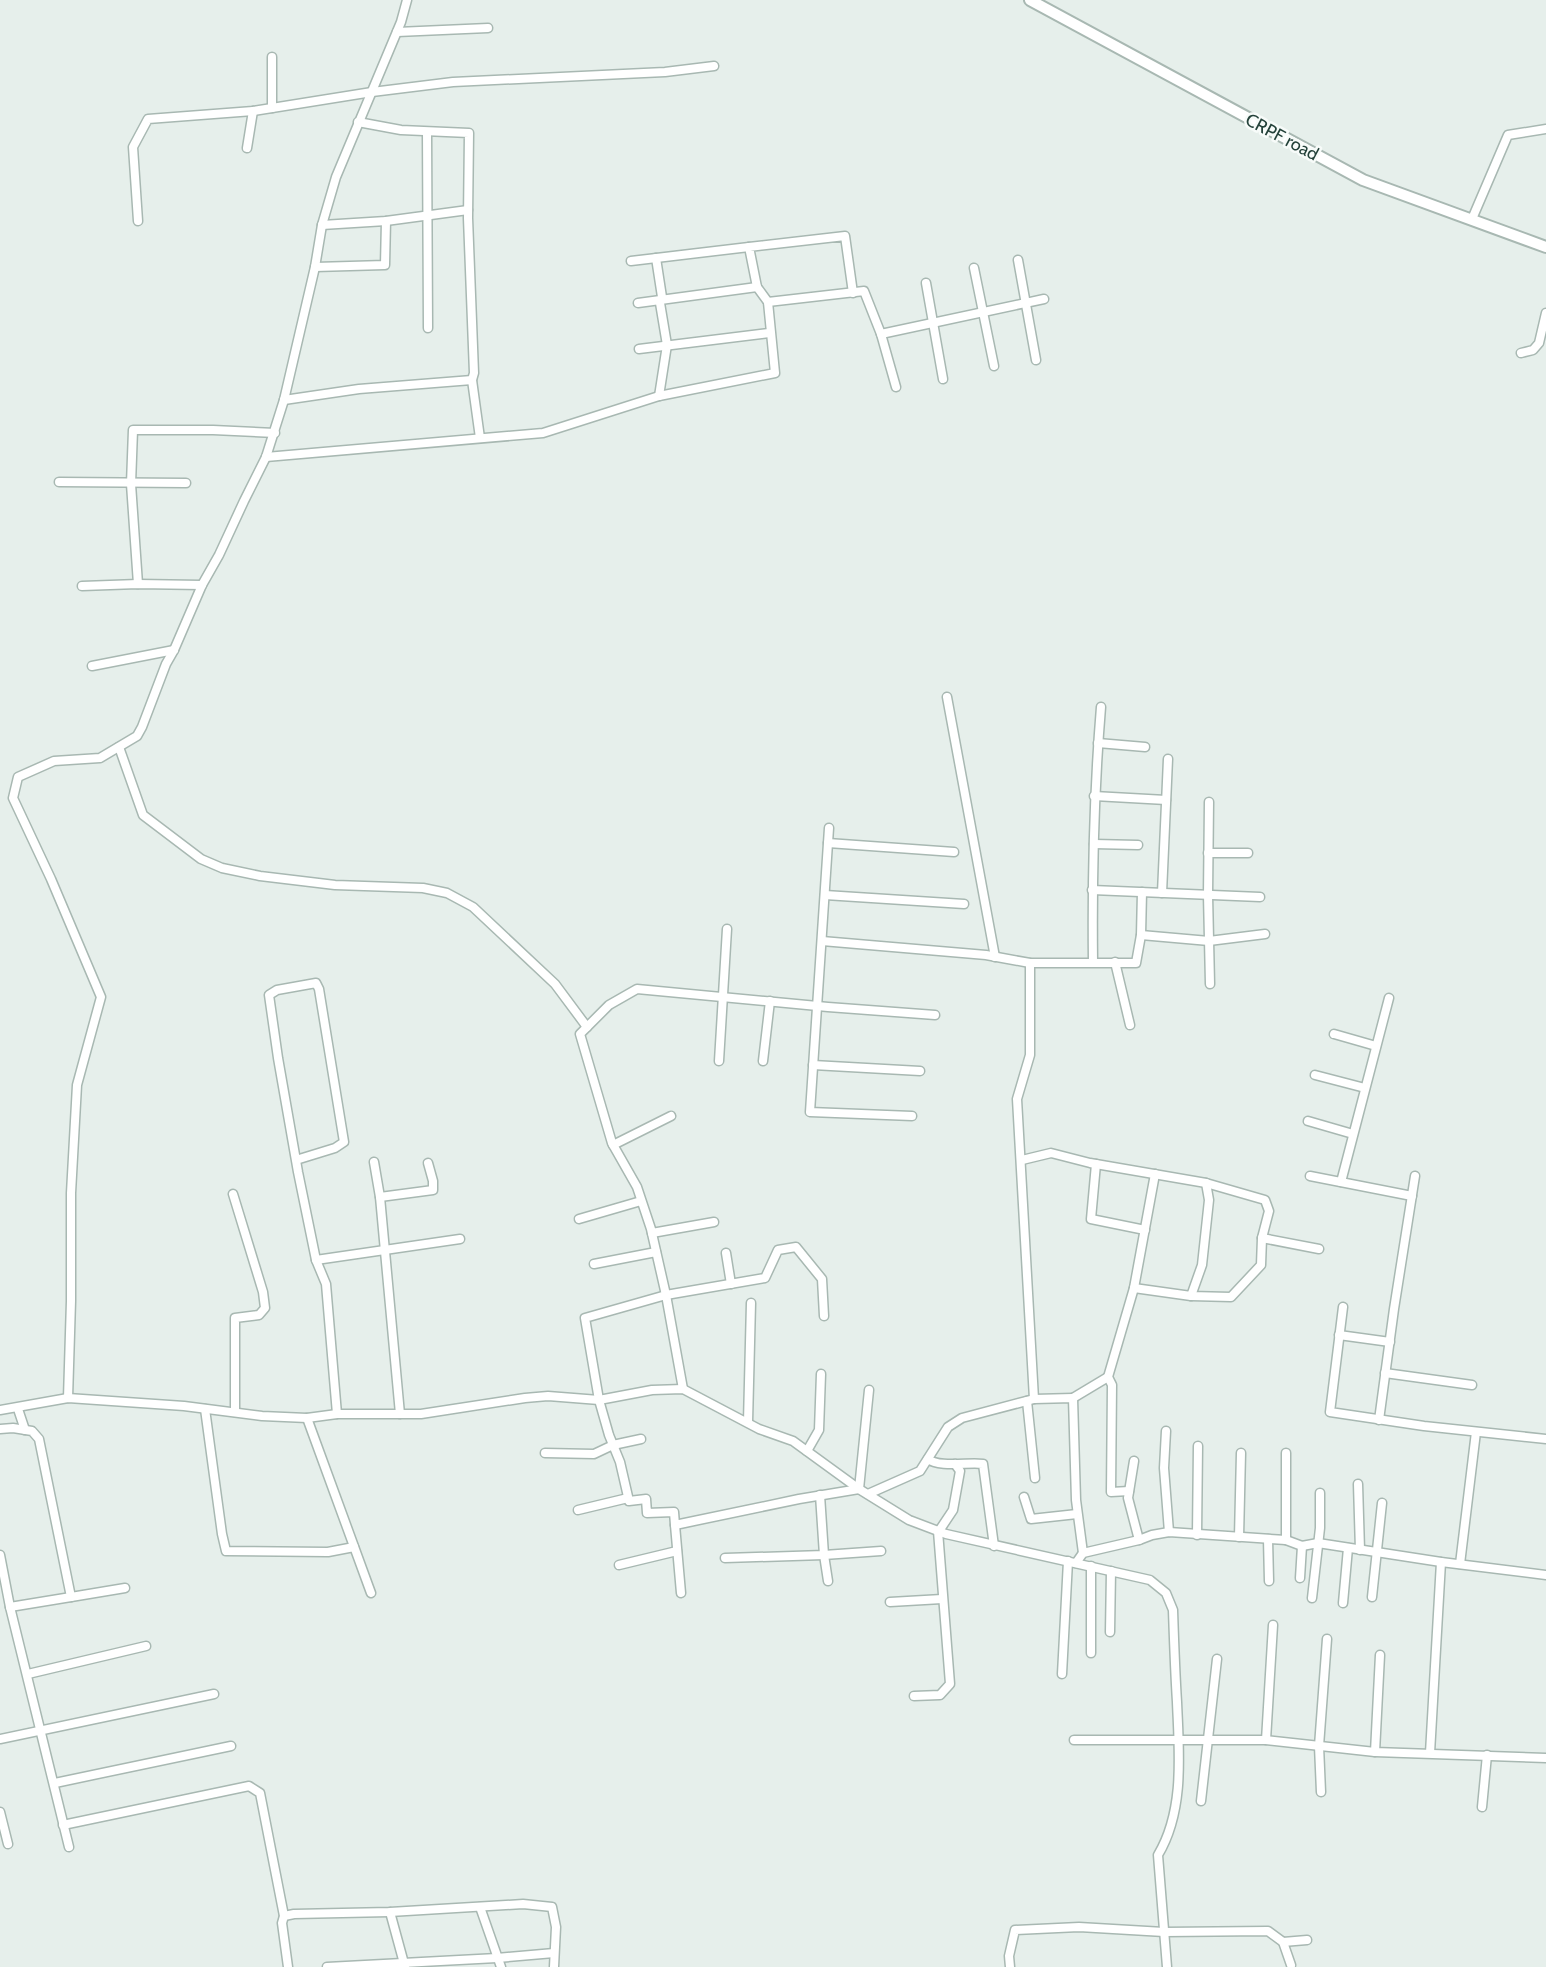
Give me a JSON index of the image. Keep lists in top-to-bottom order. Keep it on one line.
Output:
{"streets":{"street":["CRPF road"]}}
